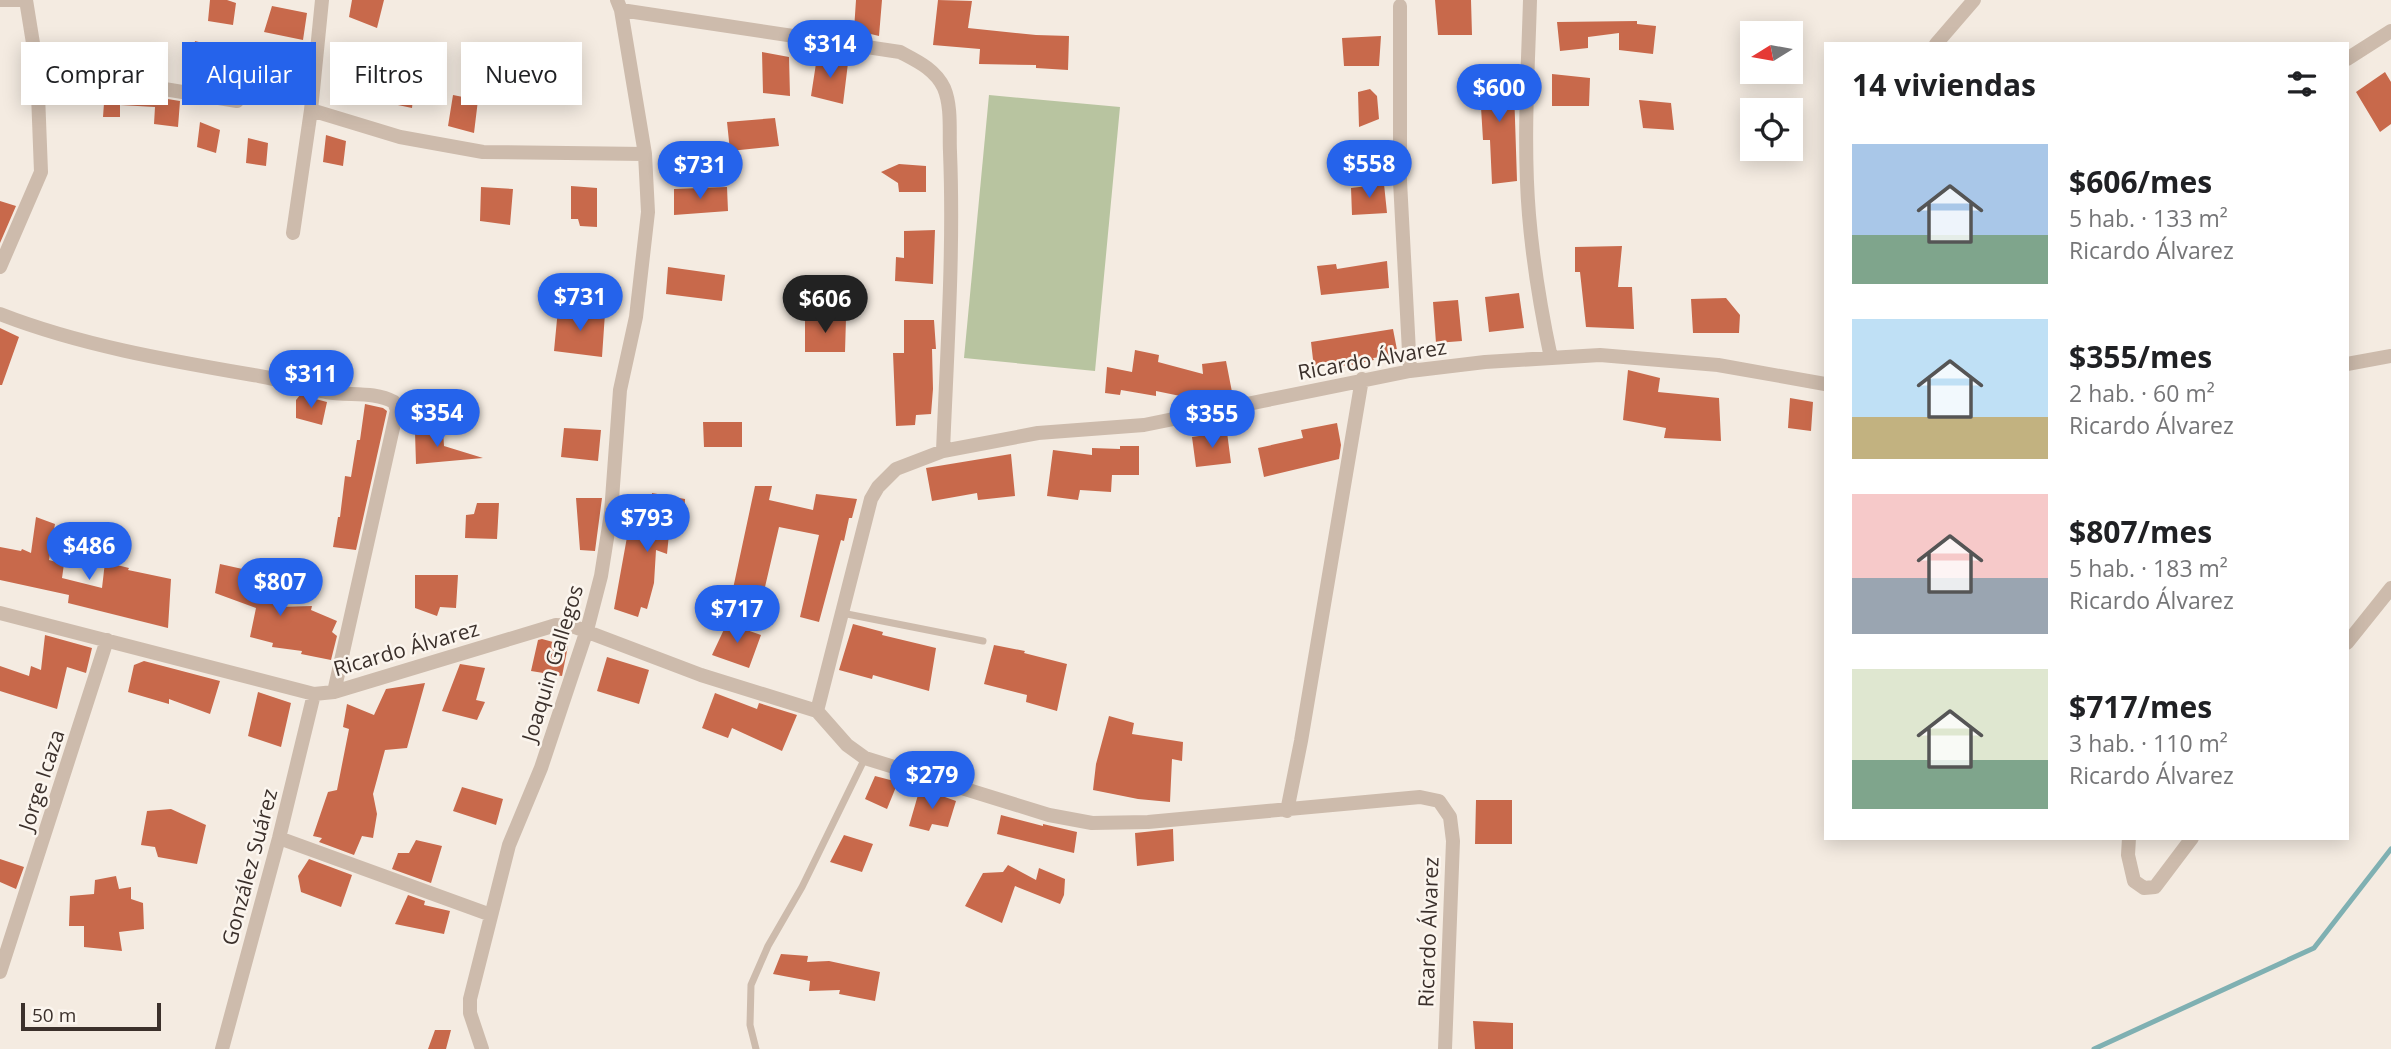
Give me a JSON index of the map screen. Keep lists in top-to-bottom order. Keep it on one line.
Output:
{"streets":{"street":["Ricardo Álvarez","Joaquin Gallegos","Jorge Icaza","González Suárez"]},"crossings":[["Ricardo Álvarez","Joaquin Gallegos"],["Ricardo Álvarez","Jorge Icaza"],["Ricardo Álvarez","González Suárez"]],"scale_bar":"50 m","north":"left","page":{"price":["$314","$600","$558","$731","$731","$606","$311","$354","$355","$793","$486","$807","$717","$279"],"chip":["Comprar","Alquilar","Filtros","Nuevo"],"heading":"14 viviendas","list":[{"name":"$606/mes","note":"5 hab. · 133 m² · Ricardo Álvarez"},{"name":"$355/mes","note":"2 hab. · 60 m² · Ricardo Álvarez"},{"name":"$807/mes","note":"5 hab. · 183 m² · Ricardo Álvarez"},{"name":"$717/mes","note":"3 hab. · 110 m² · Ricardo Álvarez"}],"scale":"50 m"}}
